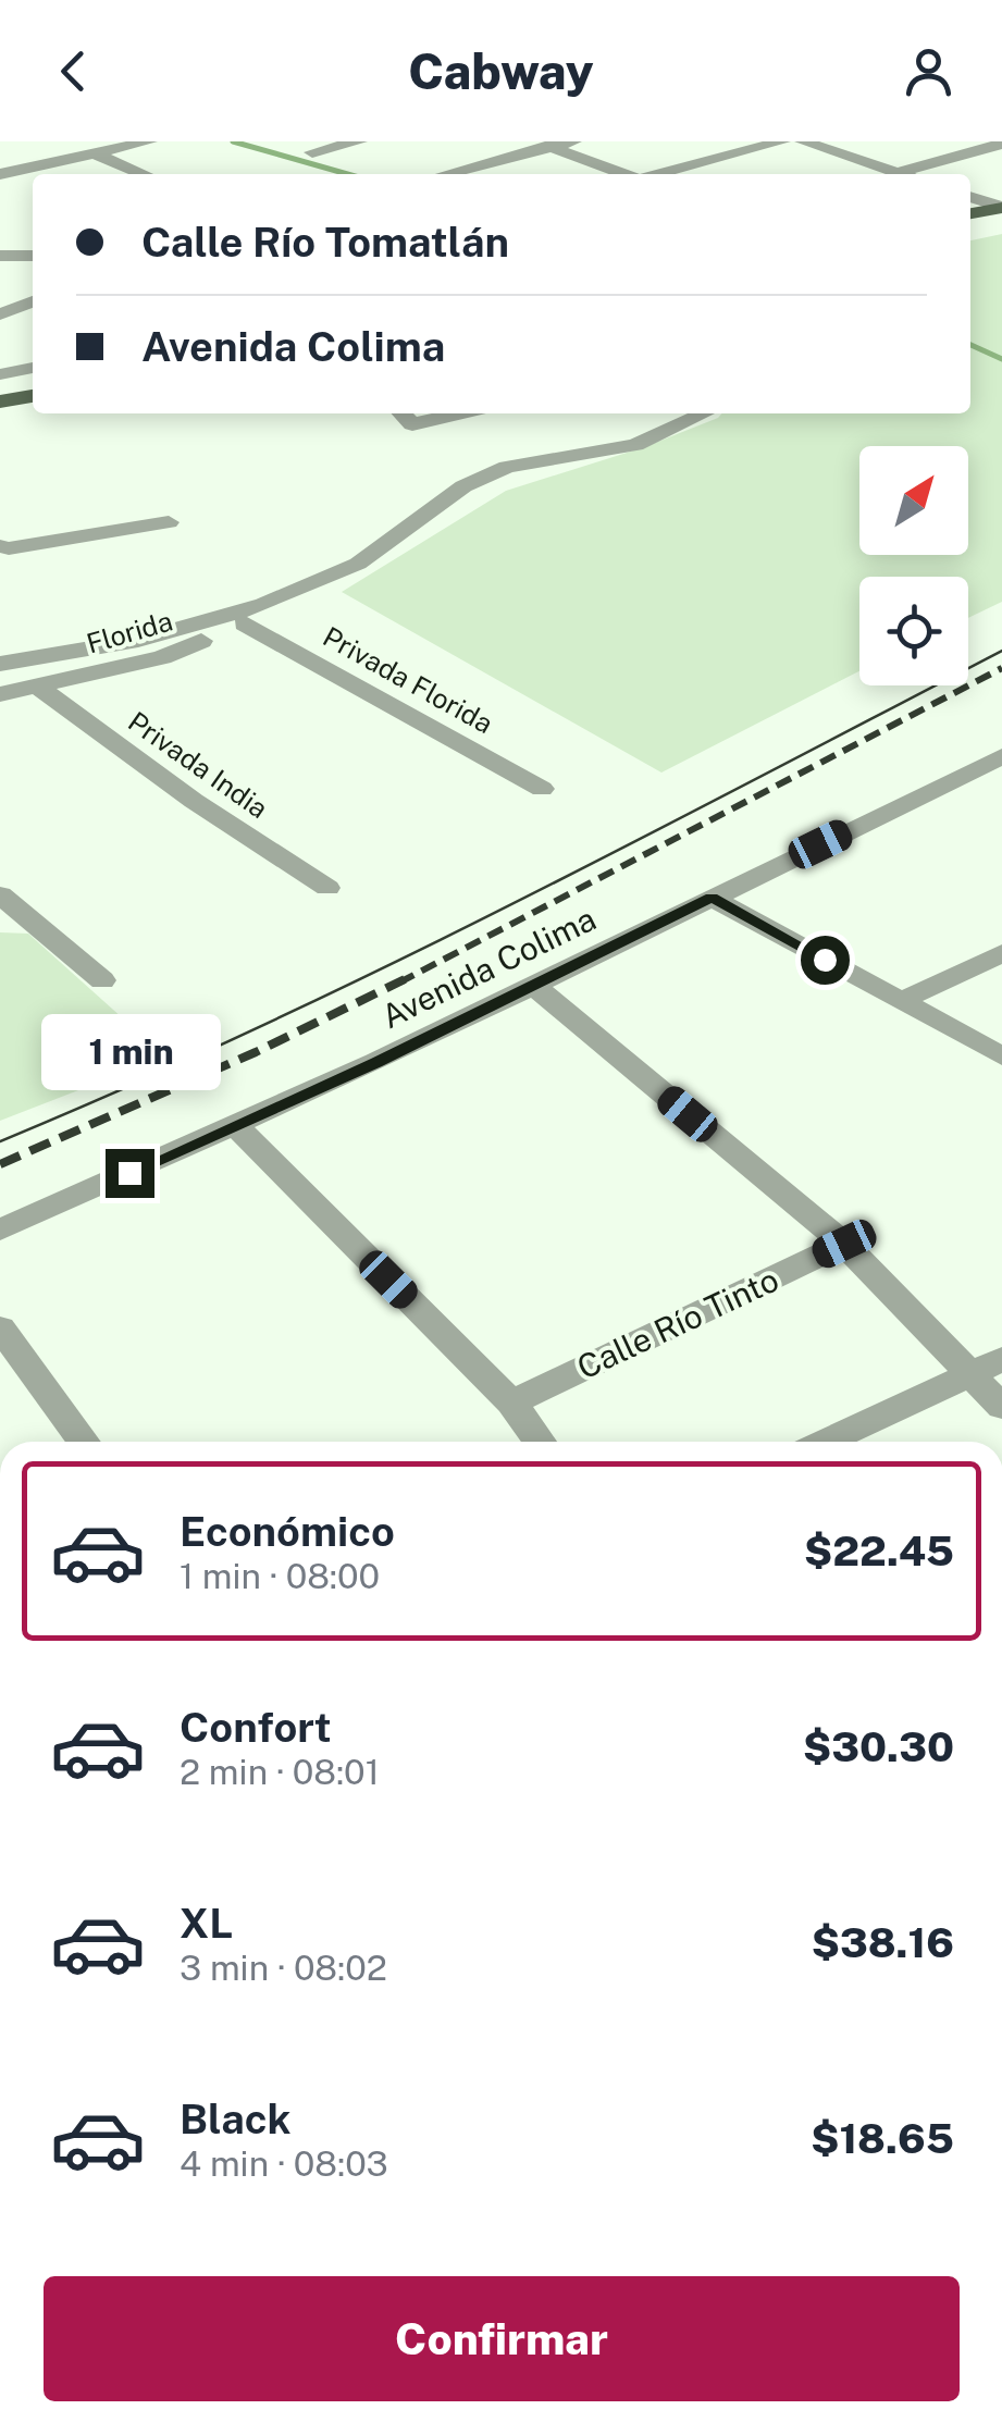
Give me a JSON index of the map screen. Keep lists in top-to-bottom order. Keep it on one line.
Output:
{"streets":{"street":["Florida","Privada Florida","Privada India","Avenida Colima","Calle Río Tinto"]},"crossings":[["Florida","Privada Florida"],["Florida","Privada India"]],"north":"top right","page":{"header":"Cabway","banner":["Calle Río Tomatlán","Avenida Colima"],"bubble":"1 min","list":[{"name":"Económico","note":"1 min · 08:00","value":"$22.45"},{"name":"Confort","note":"2 min · 08:01","value":"$30.30"},{"name":"XL","note":"3 min · 08:02","value":"$38.16"},{"name":"Black","note":"4 min · 08:03","value":"$18.65"}],"buttons":"Confirmar"}}
